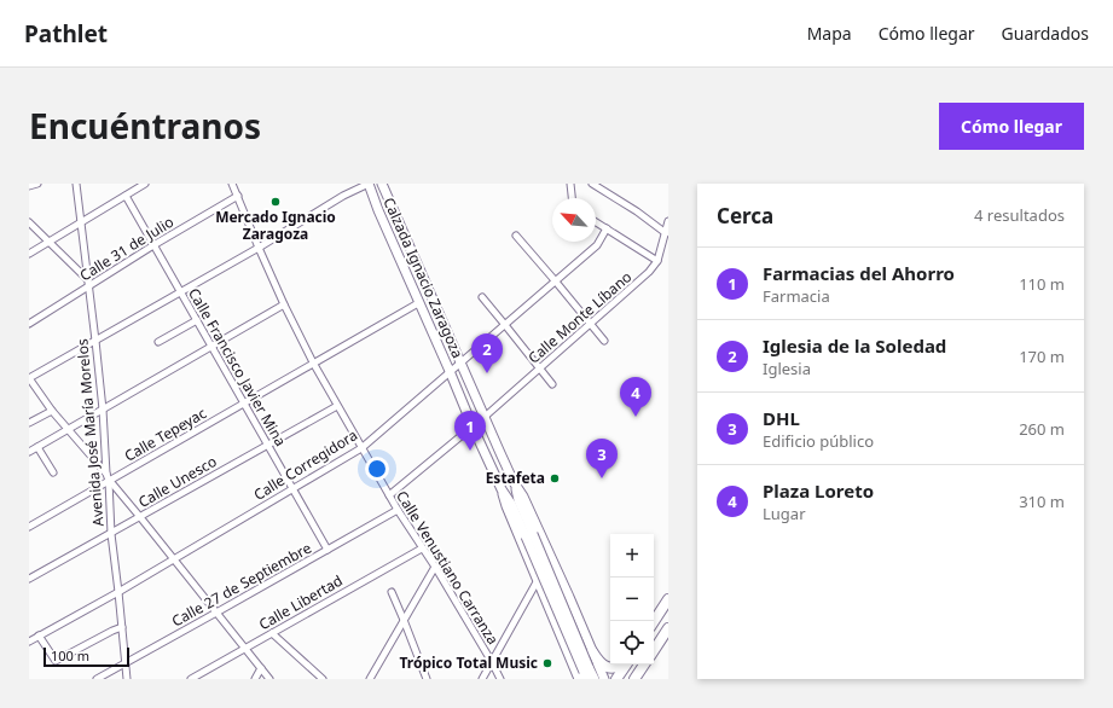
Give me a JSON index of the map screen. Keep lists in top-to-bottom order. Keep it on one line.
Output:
{"streets":{"main road":["Calzada Ignacio Zaragoza"],"street":["Calle 31 de Julio","Calle Monte Líbano","Calle Francisco Javier Mina","Avenida José María Morelos","Calle Tepeyac","Calle Corregidora","Calle Unesco","Calle Venustiano Carranza","Calle 27 de Septiembre","Calle Libertad"]},"crossings":[["Calle 31 de Julio","Calle Francisco Javier Mina"],["Calle 31 de Julio","Avenida José María Morelos"],["Calle 31 de Julio","Calle Venustiano Carranza"],["Calzada Ignacio Zaragoza","Calle Monte Líbano"],["Calzada Ignacio Zaragoza","Calle Tepeyac"],["Calzada Ignacio Zaragoza","Calle Corregidora"],["Calle Francisco Javier Mina","Calle Tepeyac"],["Calle Francisco Javier Mina","Calle Corregidora"],["Calle Francisco Javier Mina","Calle Unesco"],["Calle Francisco Javier Mina","Calle 27 de Septiembre"],["Avenida José María Morelos","Calle Tepeyac"],["Avenida José María Morelos","Calle Corregidora"],["Avenida José María Morelos","Calle Unesco"],["Avenida José María Morelos","Calle 27 de Septiembre"],["Calle Tepeyac","Calle Venustiano Carranza"],["Calle Corregidora","Calle Venustiano Carranza"],["Calle Unesco","Calle Venustiano Carranza"],["Calle Venustiano Carranza","Calle 27 de Septiembre"],["Calle Venustiano Carranza","Calle Libertad"]],"places":["Mercado Ignacio Zaragoza","Estafeta","Trópico Total Music"],"scale_bar":"100 m","north":"top left","page":{"header":"Pathlet","nav":["Mapa","Cómo llegar","Guardados"],"title":"Encuéntranos","buttons":"Cómo llegar","heading":["Cerca","4 resultados"],"list":[{"mark":"1","name":"Farmacias del Ahorro","note":"Farmacia","value":"110 m"},{"mark":"2","name":"Iglesia de la Soledad","note":"Iglesia","value":"170 m"},{"mark":"3","name":"DHL","note":"Edificio público","value":"260 m"},{"mark":"4","name":"Plaza Loreto","note":"Lugar","value":"310 m"}],"pins":["2","4","1","3"],"map_buttons":["+","−"],"scale":"100 m"}}
